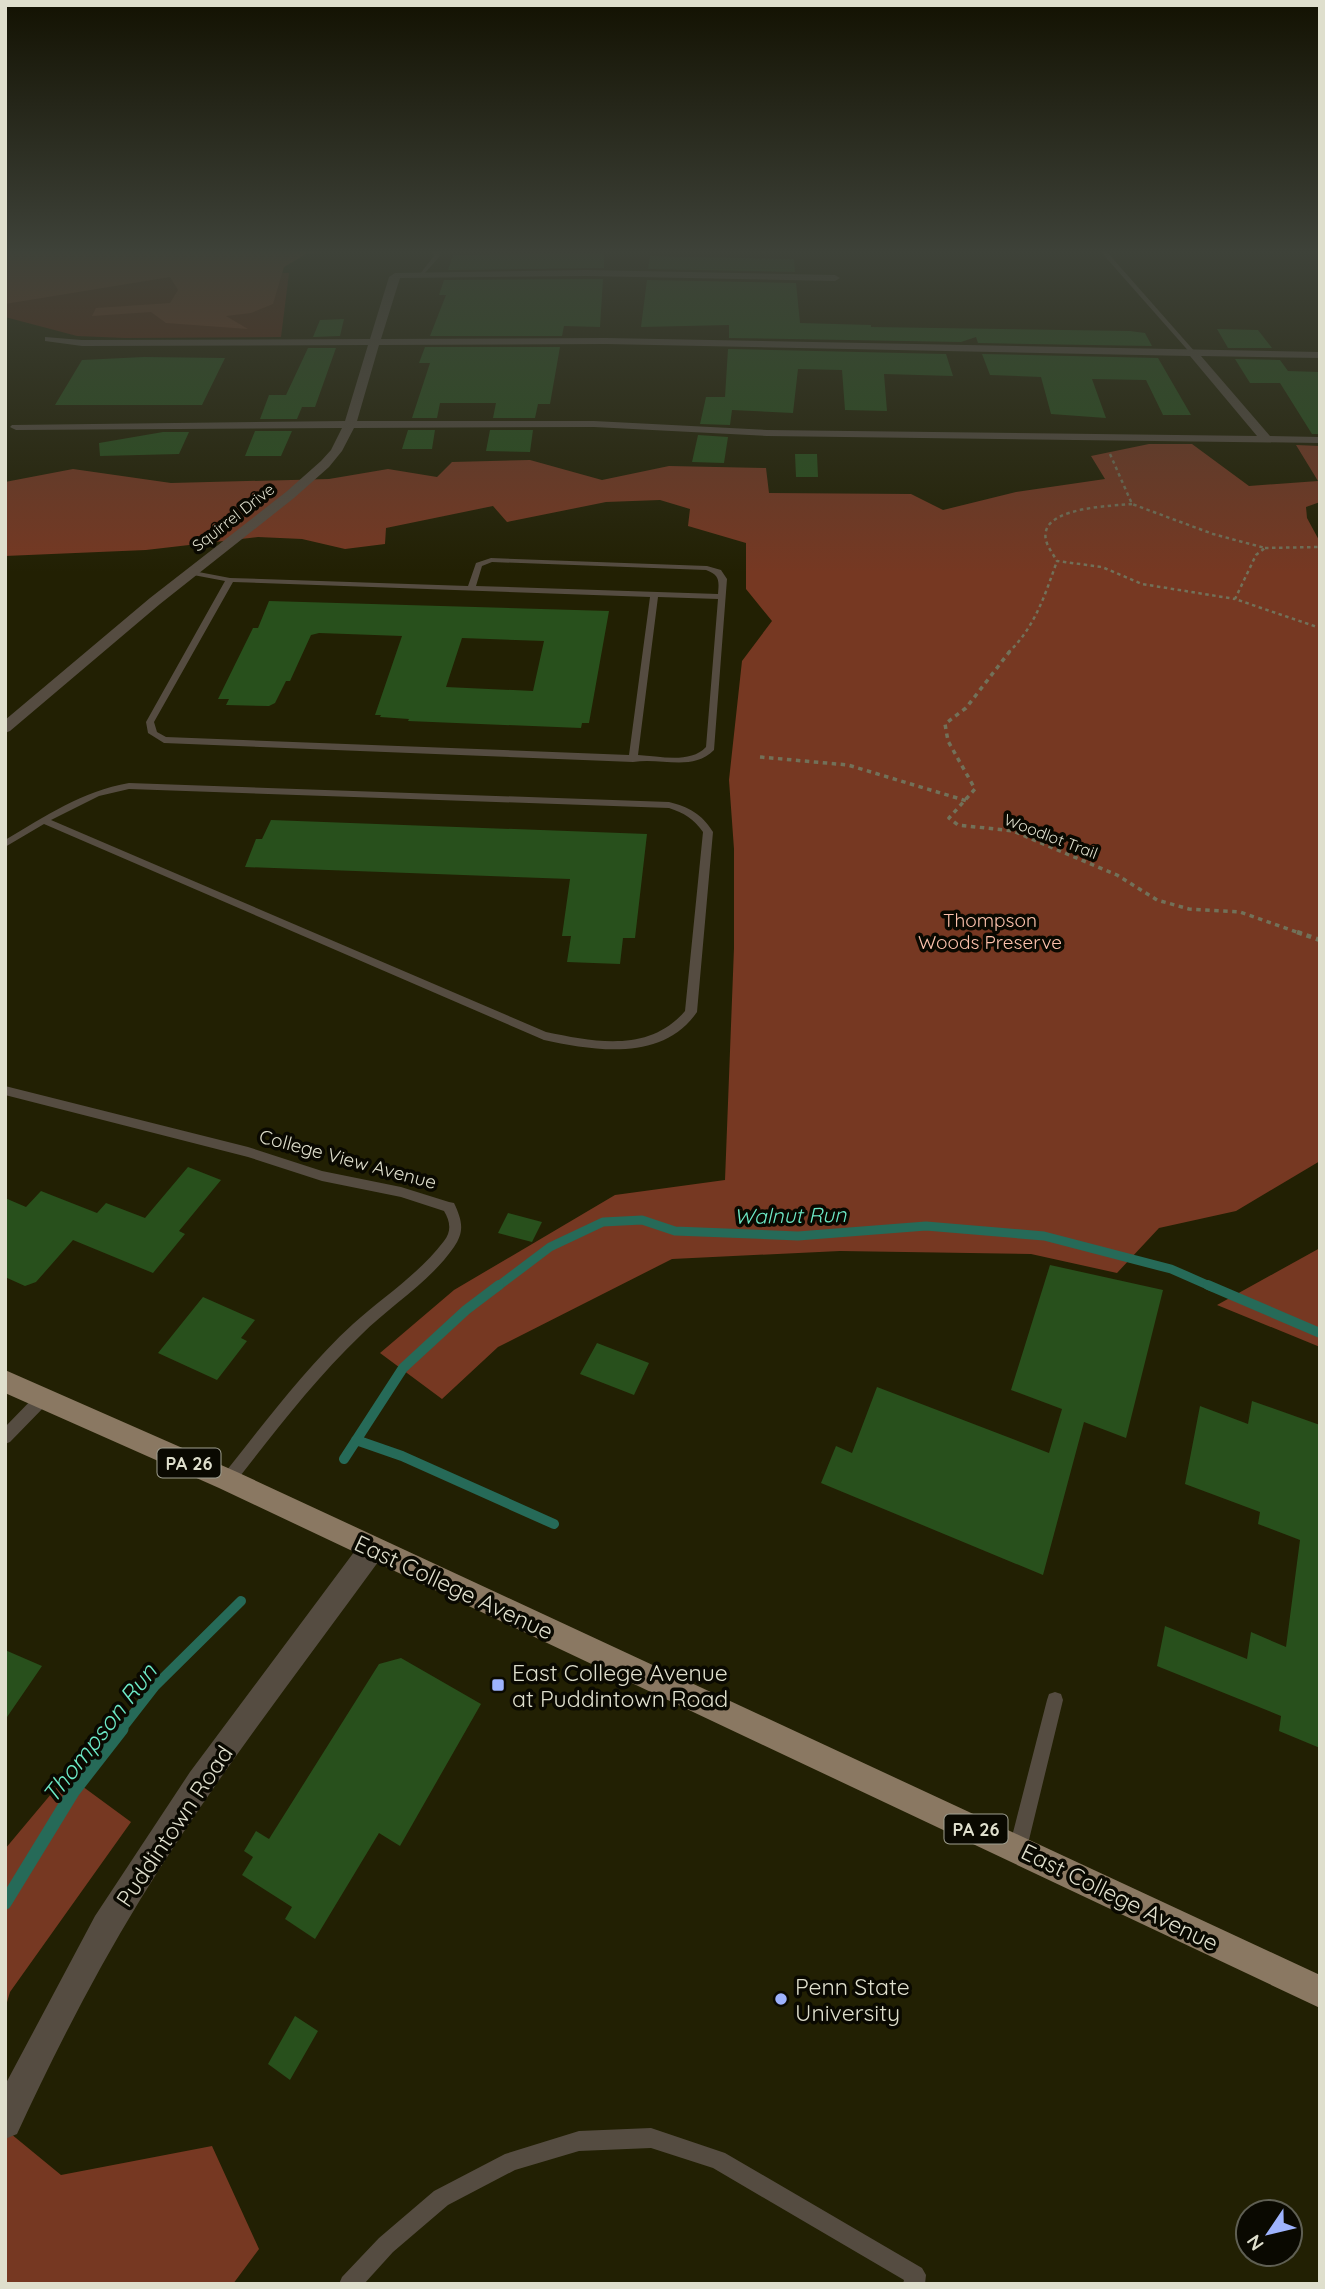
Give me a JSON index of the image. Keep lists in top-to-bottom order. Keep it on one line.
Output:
{"streets":{"main road":["PA 26","East College Avenue"],"street":["Squirrel Drive","Puddintown Road"],"lane":["College View Avenue"],"path":["Woodlot Trail"]},"crossings":[["College View Avenue","East College Avenue"],["East College Avenue","Puddintown Road"]],"water":["Walnut Run","Thompson Run"],"parks":["Thompson Woods Preserve"],"places":{"transit":["East College Avenue at Puddintown Road"],"other":["Penn State University"]},"north":"bottom left"}
